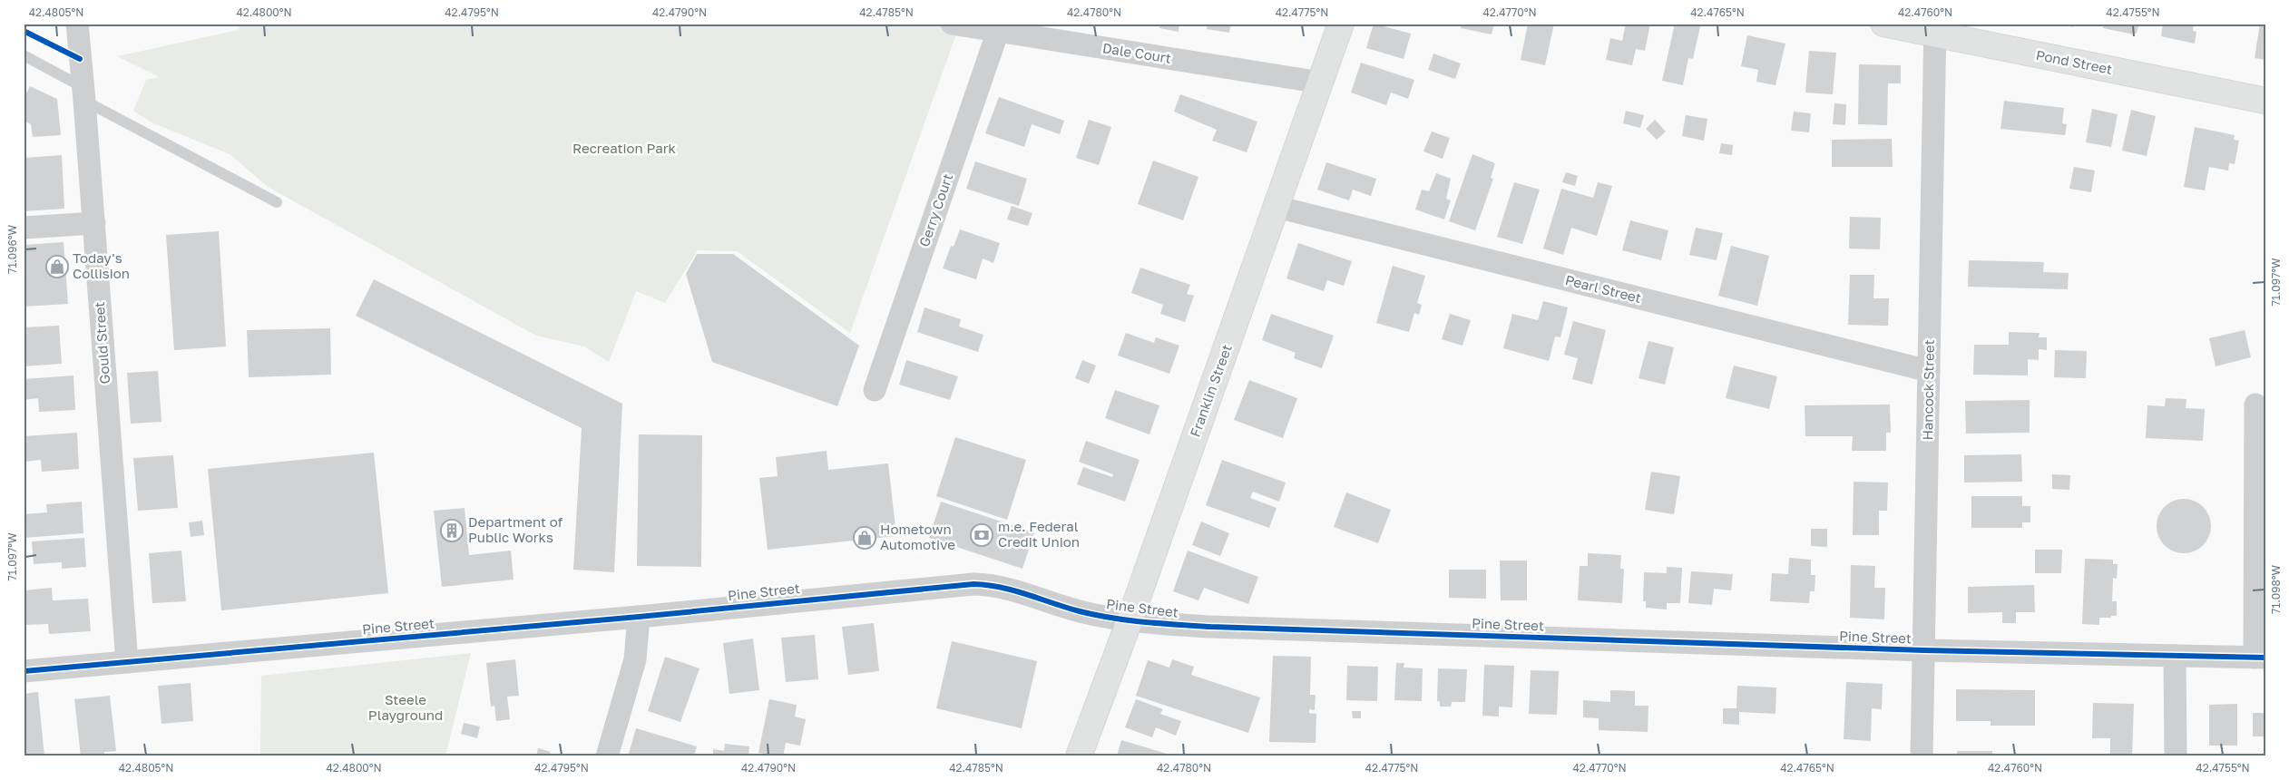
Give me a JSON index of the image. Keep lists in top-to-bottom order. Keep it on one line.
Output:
{"streets":{"main road":["Pond Street","Franklin Street"],"street":["Dale Court","Gerry Court","Pearl Street","Gould Street","Hancock Street","Pine Street"]},"crossings":[["Dale Court","Gerry Court"],["Dale Court","Franklin Street"],["Pond Street","Hancock Street"],["Pearl Street","Hancock Street"],["Pearl Street","Franklin Street"],["Gould Street","Pine Street"],["Hancock Street","Pine Street"],["Franklin Street","Pine Street"]],"parks":["Recreation Park","Steele Playground"],"places":{"shop":["Today's Collision","Hometown Automotive"],"building":["Department of Public Works"],"bank":["m.e. Federal Credit Union"]},"coordinates":["42.4805°N","42.4800°N","42.4795°N","42.4790°N","42.4785°N","42.4780°N","42.4775°N","42.4770°N","42.4765°N","42.4760°N","42.4755°N","71.096°W","71.097°W","71.098°W"]}
